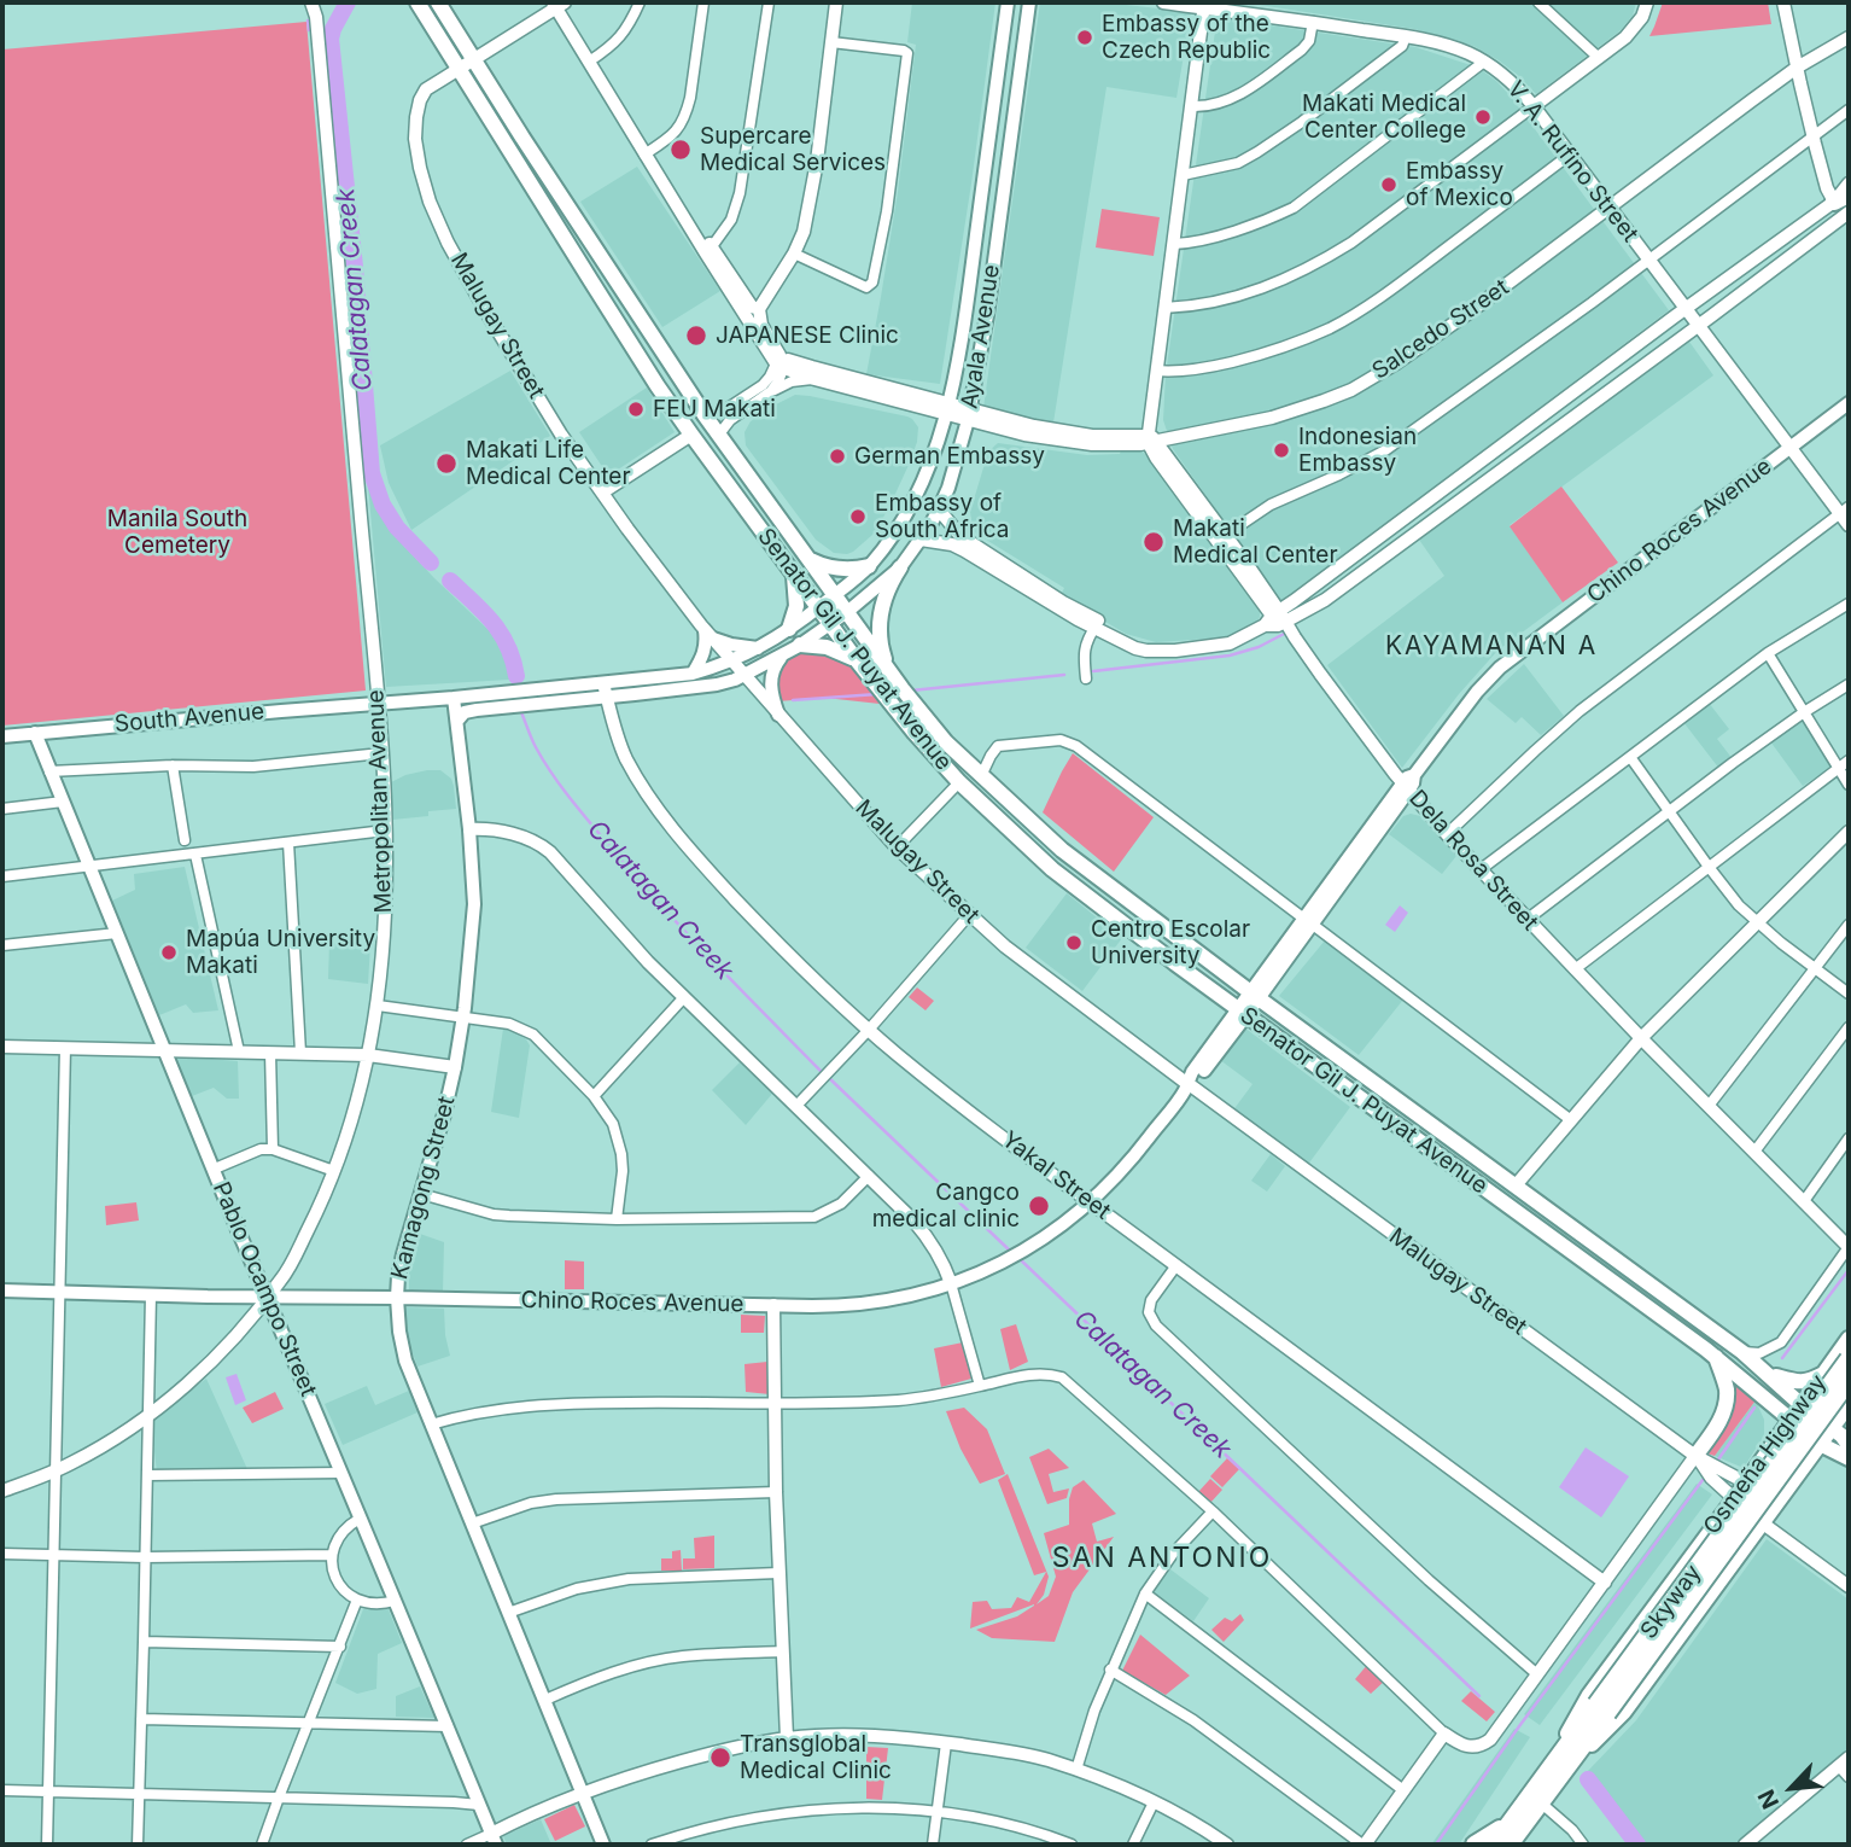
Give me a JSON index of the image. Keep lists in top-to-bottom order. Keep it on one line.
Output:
{"streets":{"highway":["Skyway"],"main road":["Ayala Avenue","Chino Roces Avenue","Senator Gil J. Puyat Avenue","South Avenue","Kamagong Street","Pablo Ocampo Street","Osmeña Highway"],"street":["V. A. Rufino Street","Malugay Street","Salcedo Street","Metropolitan Avenue","Dela Rosa Street","Yakal Street"]},"crossings":[["V. A. Rufino Street","Salcedo Street"],["V. A. Rufino Street","Chino Roces Avenue"],["Malugay Street","Ayala Avenue"],["Malugay Street","Chino Roces Avenue"],["Malugay Street","Senator Gil J. Puyat Avenue"],["Malugay Street","Osmeña Highway"],["Salcedo Street","Ayala Avenue"],["Salcedo Street","Dela Rosa Street"],["Ayala Avenue","Senator Gil J. Puyat Avenue"],["Ayala Avenue","South Avenue"],["Ayala Avenue","Yakal Street"],["Chino Roces Avenue","Senator Gil J. Puyat Avenue"],["Chino Roces Avenue","Metropolitan Avenue"],["Chino Roces Avenue","Dela Rosa Street"],["Chino Roces Avenue","Yakal Street"],["Chino Roces Avenue","Kamagong Street"],["Chino Roces Avenue","Pablo Ocampo Street"],["Senator Gil J. Puyat Avenue","Osmeña Highway"],["South Avenue","Metropolitan Avenue"],["South Avenue","Yakal Street"],["South Avenue","Kamagong Street"],["South Avenue","Pablo Ocampo Street"],["Metropolitan Avenue","Pablo Ocampo Street"],["Osmeña Highway","Skyway"]],"districts":["KAYAMANAN A","SAN ANTONIO"],"water":["Calatagan Creek"],"parks":["Manila South Cemetery"],"places":["Embassy of the Czech Republic","Makati Medical Center College","Supercare Medical Services","Embassy of Mexico","JAPANESE Clinic","FEU Makati","Indonesian Embassy","German Embassy","Makati Life Medical Center","Embassy of South Africa","Makati Medical Center","Centro Escolar University","Mapúa University Makati","Cangco medical clinic","Transglobal Medical Clinic"],"north":"bottom left"}
